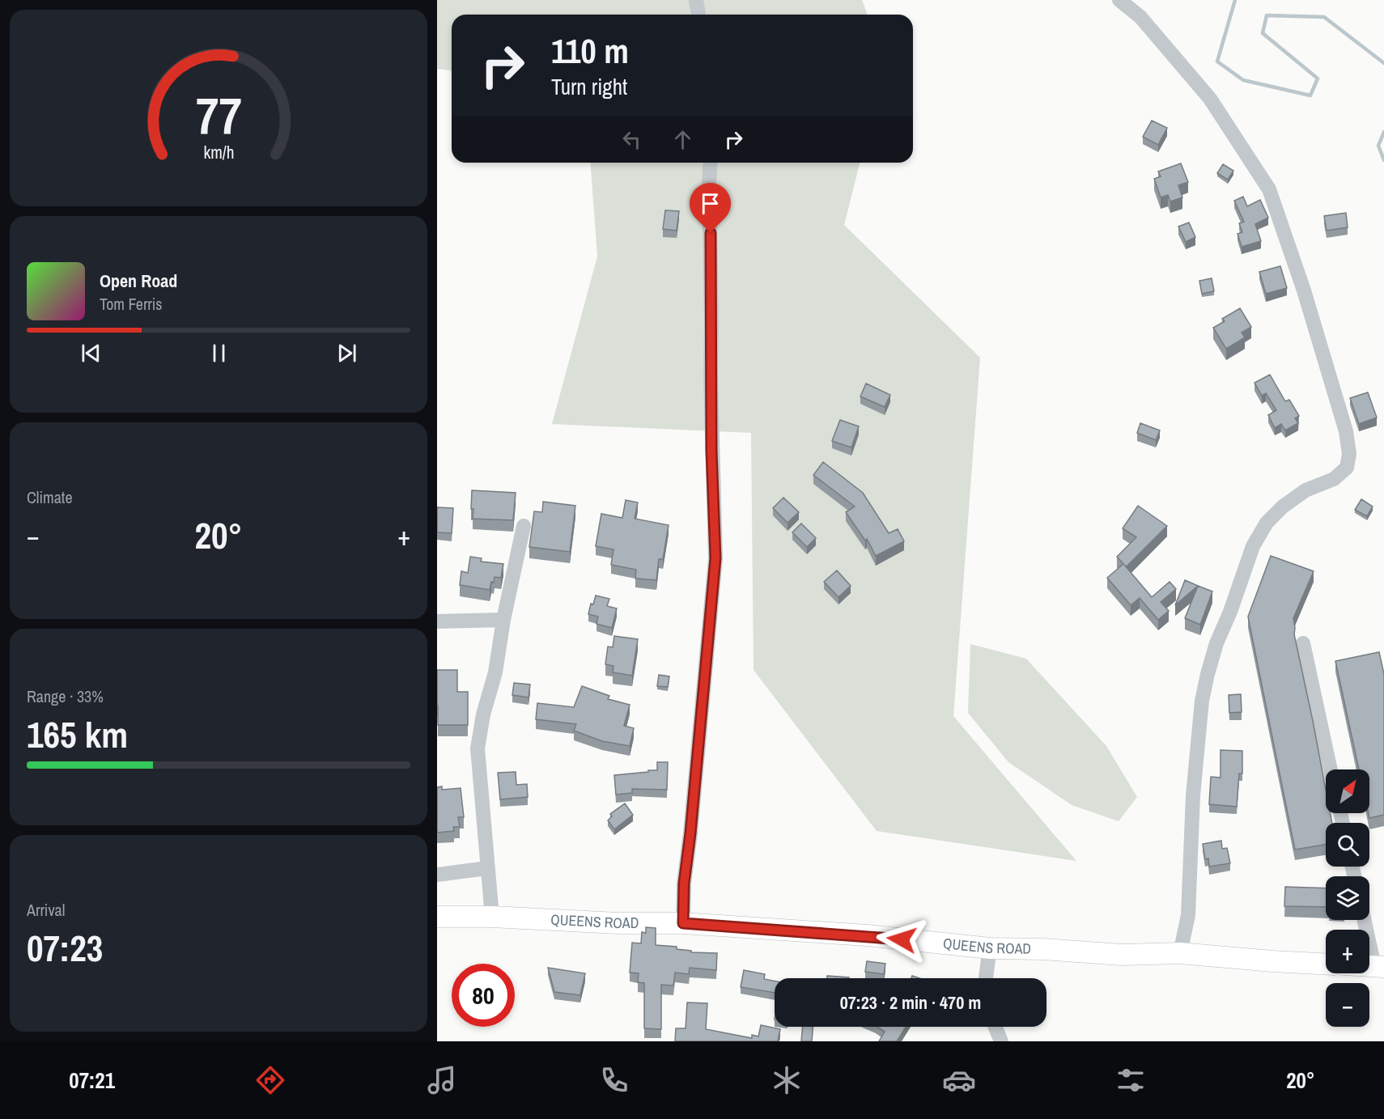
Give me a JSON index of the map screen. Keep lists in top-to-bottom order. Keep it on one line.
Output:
{"streets":{"highway":["QUEENS ROAD"]},"north":"top right","page":{"turn":["110 m","Turn right"],"song":["Open Road","Tom Ferris"],"tile":["Climate",["Range · 33%","165 km"],["Arrival","07:23"]],"heat":["−","20°","+"],"map_buttons":["+","−"],"limit":"80","trip":"07:23 · 2 min · 470 m","tabs":["07:21","20°"],"gauge":["77","km/h"]}}
